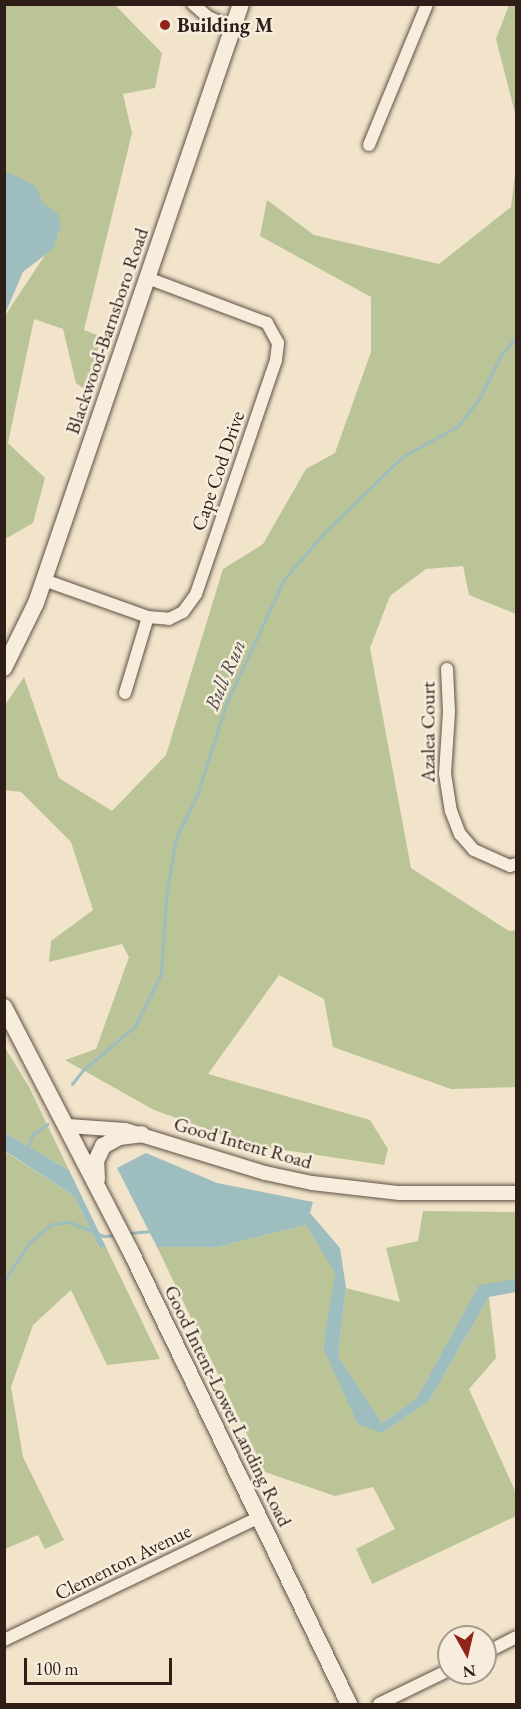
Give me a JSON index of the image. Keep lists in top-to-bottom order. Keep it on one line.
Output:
{"streets":{"main road":["Blackwood-Barnsboro Road","Good Intent-Lower Landing Road"],"street":["Cape Cod Drive","Azalea Court","Good Intent Road","Clementon Avenue"]},"crossings":[["Blackwood-Barnsboro Road","Cape Cod Drive"],["Good Intent Road","Good Intent-Lower Landing Road"],["Good Intent-Lower Landing Road","Clementon Avenue"]],"water":["Bull Run"],"places":["Building M"],"scale_bar":"100 m","north":"bottom"}
